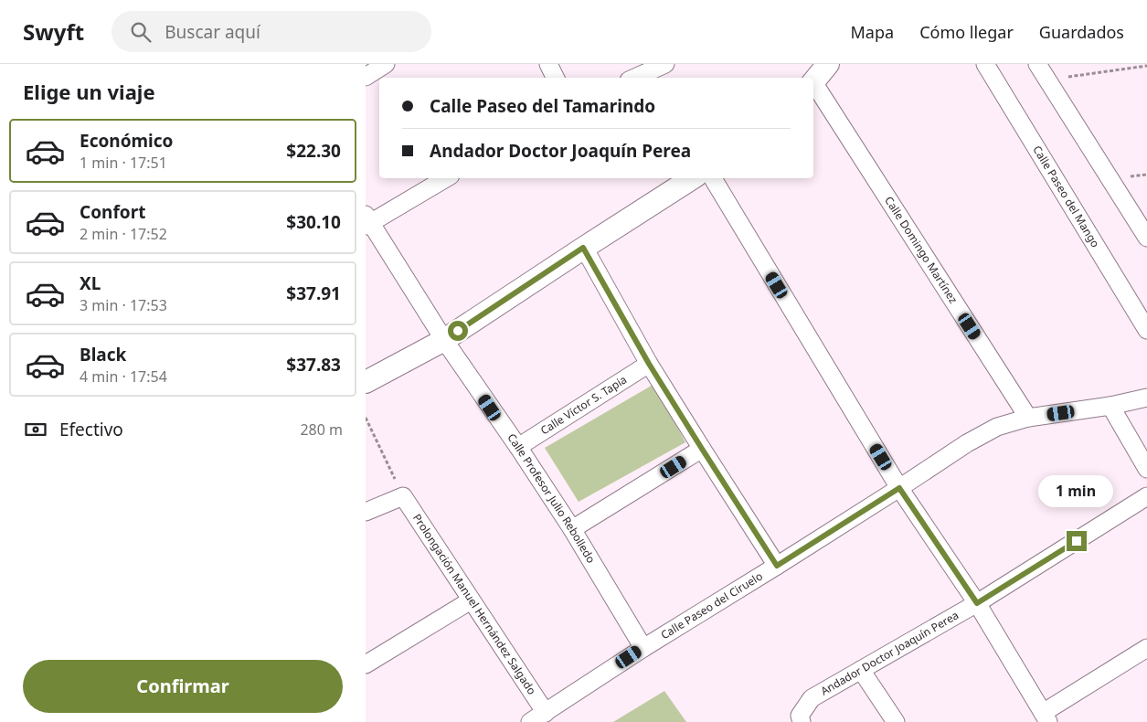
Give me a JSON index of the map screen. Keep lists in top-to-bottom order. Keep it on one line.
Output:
{"streets":{"street":["Calle Paseo del Mango","Calle Domingo Martínez","Calle Víctor S. Tapia","Calle Profesor Julio Rebolledo","Prolongación Manuel Hernández Salgado","Calle Paseo del Ciruelo","Andador Doctor Joaquín Perea"]},"crossings":[["Calle Domingo Martínez","Calle Paseo del Ciruelo"],["Calle Víctor S. Tapia","Calle Profesor Julio Rebolledo"],["Calle Profesor Julio Rebolledo","Calle Paseo del Ciruelo"],["Prolongación Manuel Hernández Salgado","Calle Paseo del Ciruelo"]],"page":{"header":"Swyft","search":"Buscar aquí","nav":["Mapa","Cómo llegar","Guardados"],"heading":"Elige un viaje","banner":["Calle Paseo del Tamarindo","Andador Doctor Joaquín Perea"],"list":[{"name":"Económico","note":"1 min · 17:51","value":"$22.30"},{"name":"Confort","note":"2 min · 17:52","value":"$30.10"},{"name":"XL","note":"3 min · 17:53","value":"$37.91"},{"name":"Black","note":"4 min · 17:54","value":"$37.83"}],"pay":["Efectivo","280 m"],"bubble":"1 min","buttons":"Confirmar"}}
